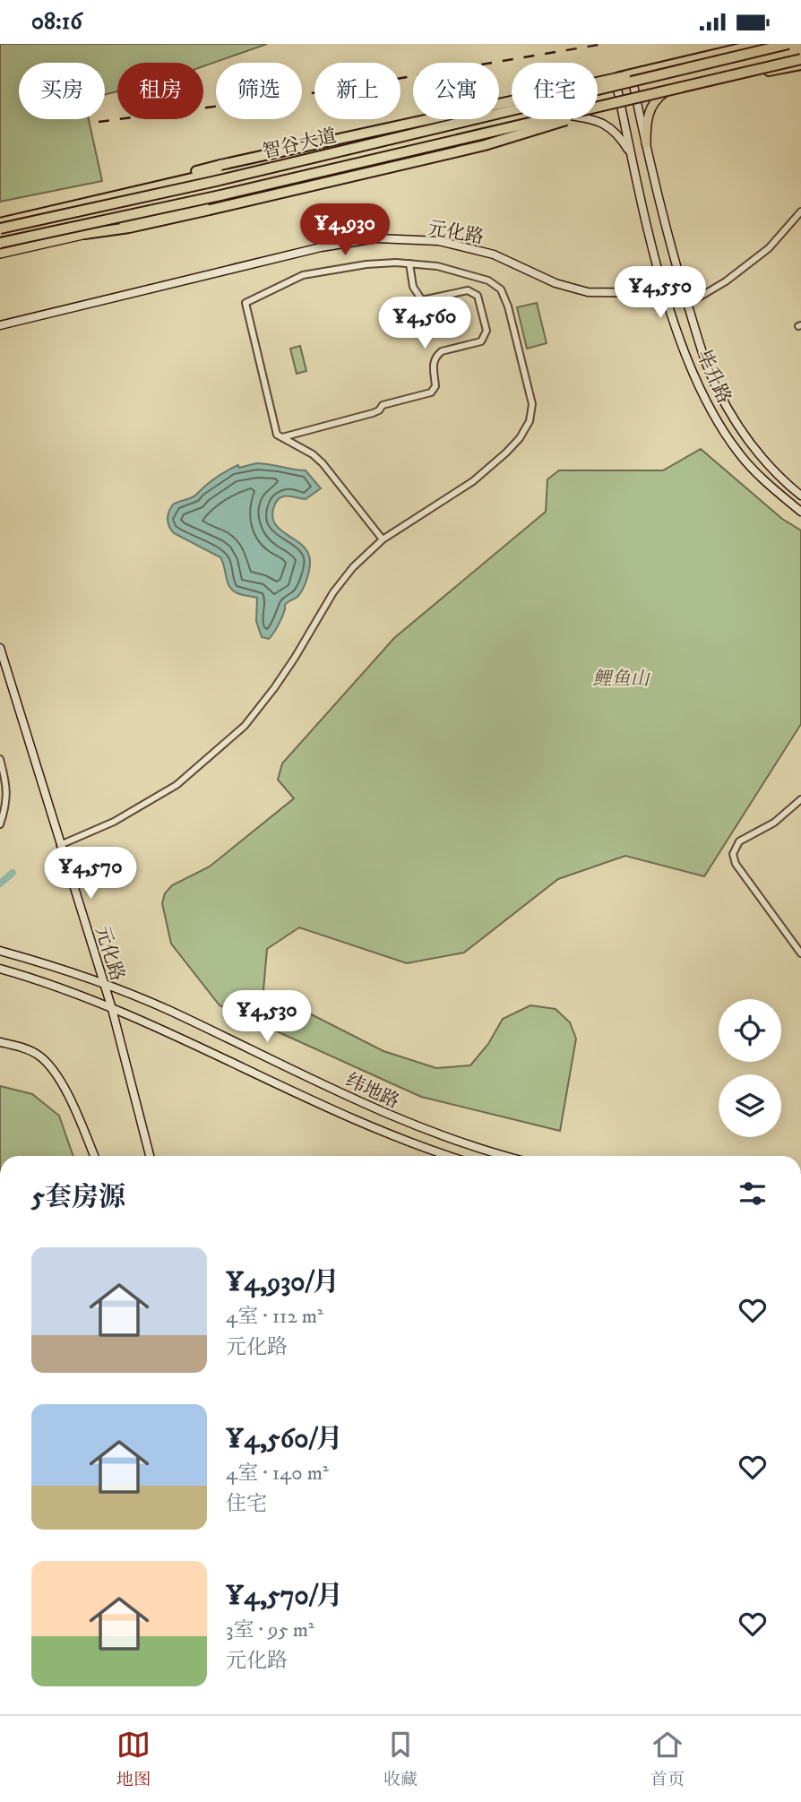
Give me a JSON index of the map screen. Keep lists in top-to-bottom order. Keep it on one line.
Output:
{"streets":{"highway":["智谷大道"],"street":["元化路","毕升路","纬地路"]},"crossings":[["智谷大道","毕升路"],["元化路","毕升路"],["元化路","纬地路"]],"parks":["鲤鱼山"],"page":{"status":"08:16","chip":["买房","租房","筛选","新上","公寓","住宅"],"price":["¥4,930","¥4,550","¥4,560","¥4,570","¥4,530"],"heading":"5套房源","list":[{"name":"¥4,930/月","note":"4室 · 112 m² · 元化路"},{"name":"¥4,560/月","note":"4室 · 140 m² · 住宅"},{"name":"¥4,570/月","note":"3室 · 95 m² · 元化路"}],"tabs":["地图","收藏","首页"]}}
